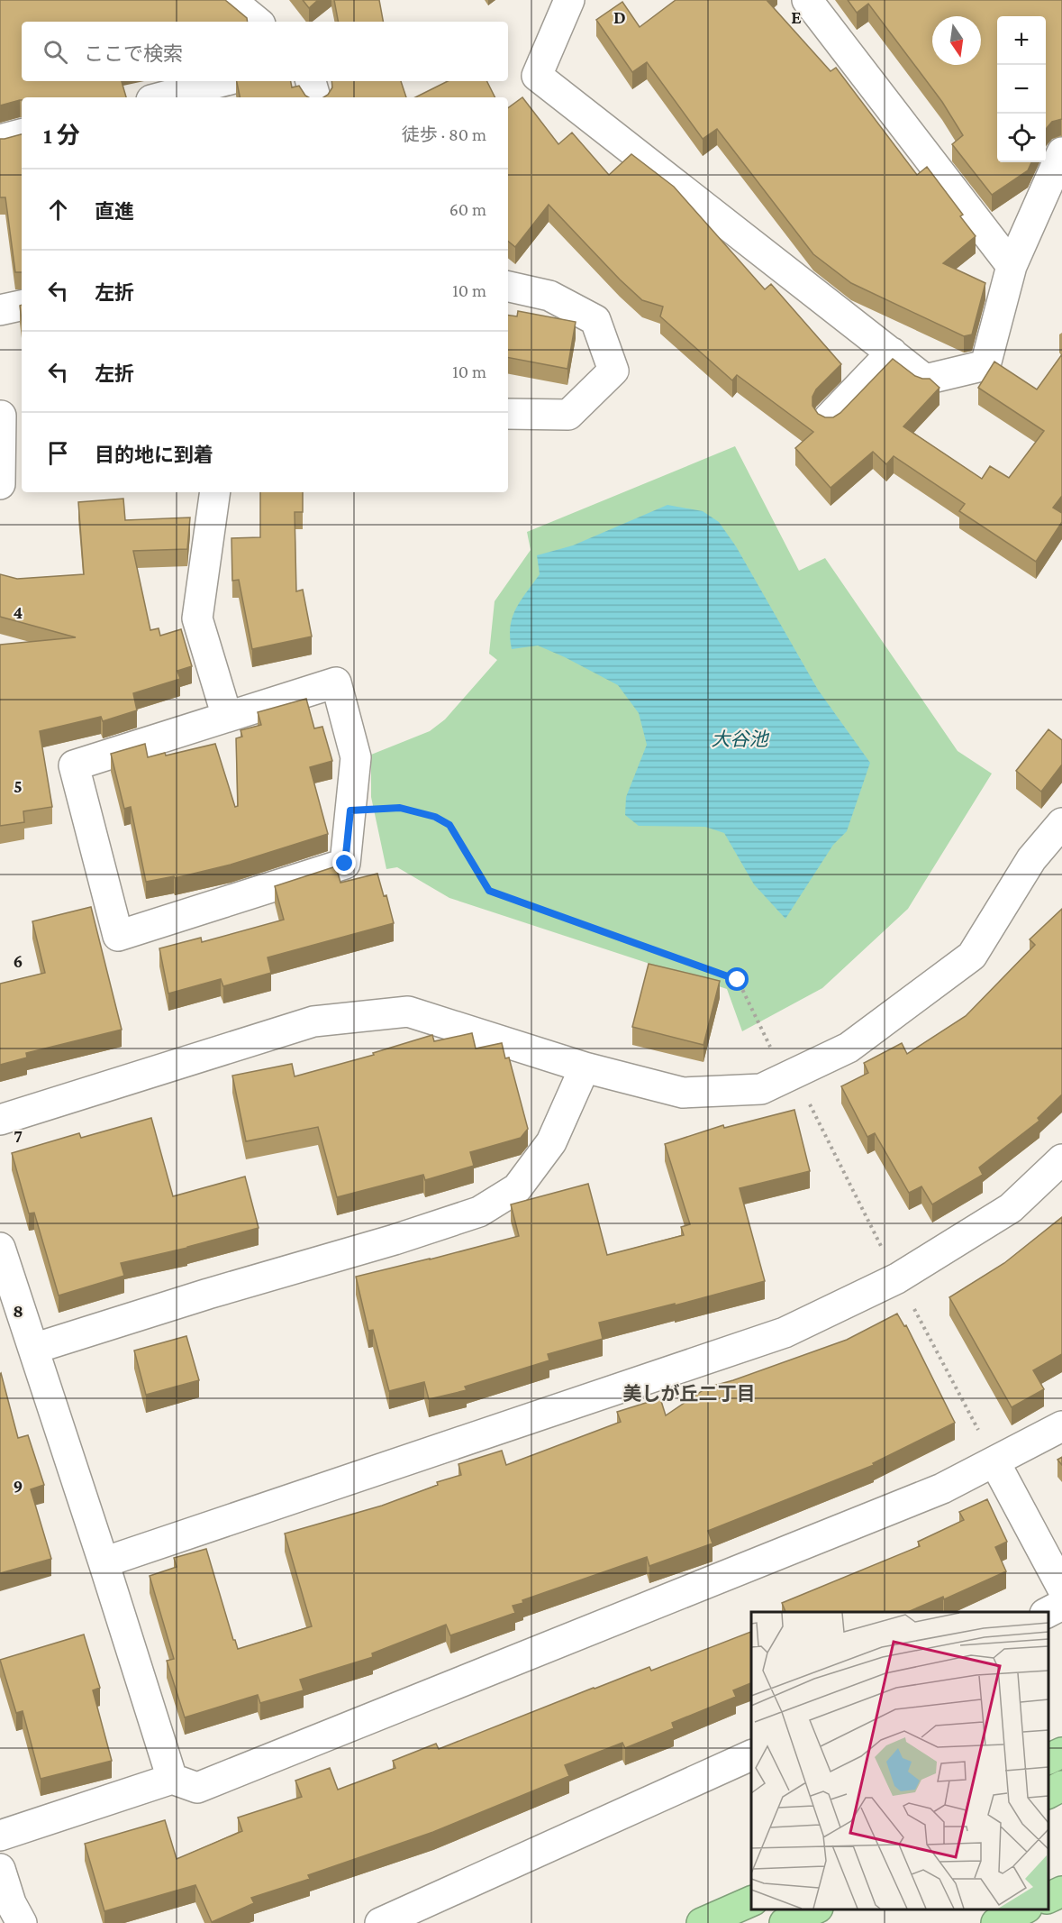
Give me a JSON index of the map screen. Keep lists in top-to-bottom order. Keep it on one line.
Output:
{"districts":["美しが丘二丁目"],"water":["大谷池"],"north":"bottom","page":{"map_buttons":["+","−"],"search":"ここで検索","heading":["1 分","徒歩 · 80 m"],"list":[["直進","60 m"],["左折","10 m"],["左折","10 m"],"目的地に到着"]},"grid":{"columns":["D","E"],"rows":["4","5","6","7","8","9"]}}
